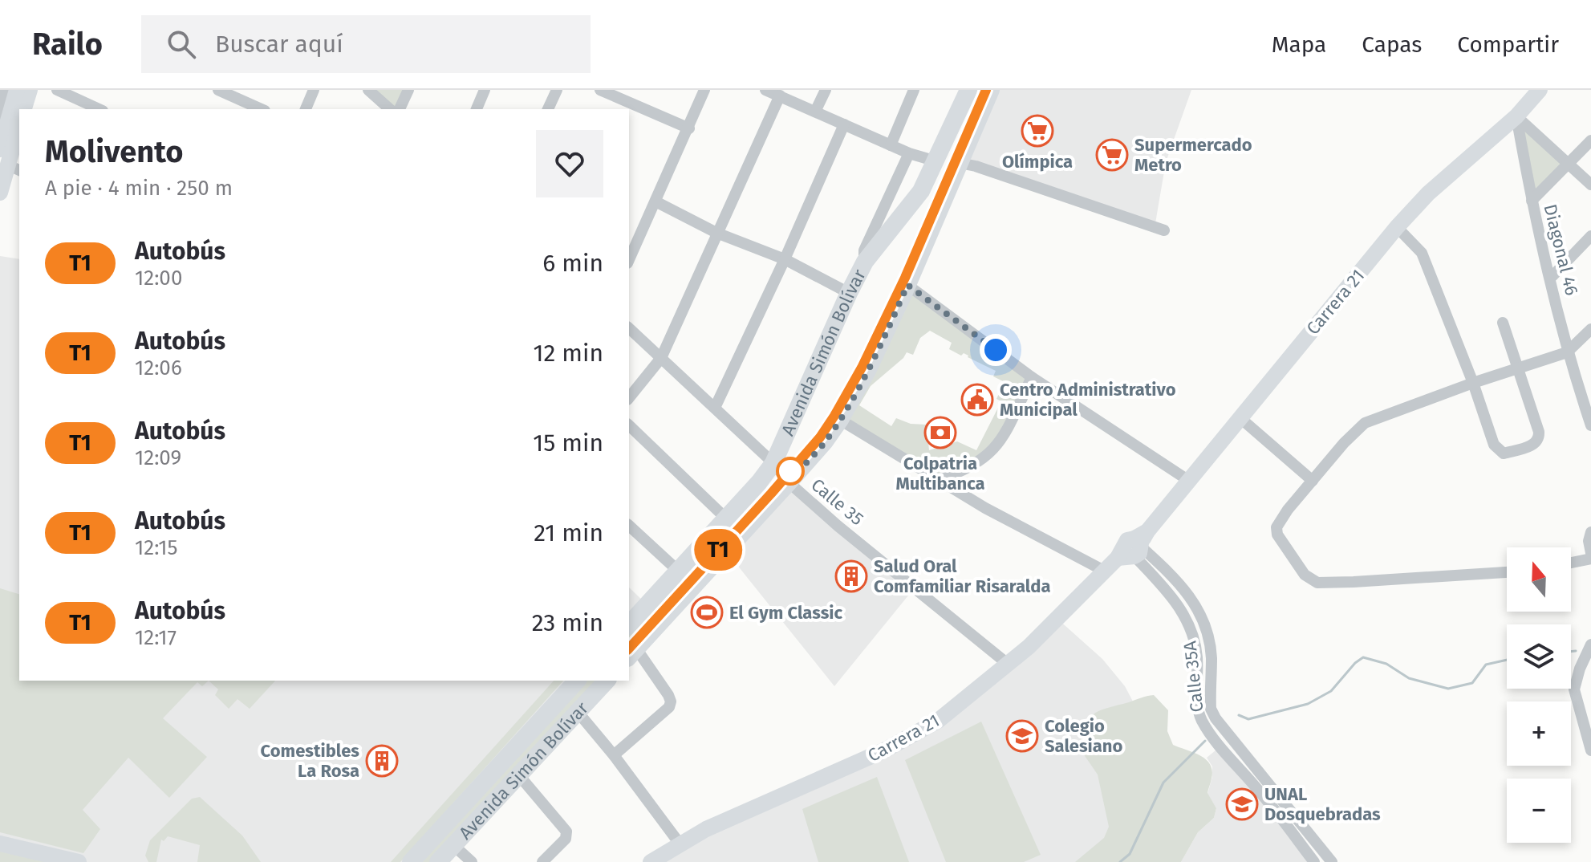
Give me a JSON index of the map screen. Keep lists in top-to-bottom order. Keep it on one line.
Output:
{"streets":{"main road":["Avenida Simón Bolívar"],"street":["Diagonal 46","Carrera 21","Calle 35","Calle 35A"]},"crossings":[["Diagonal 46","Carrera 21"],["Carrera 21","Calle 35"],["Carrera 21","Calle 35A"],["Avenida Simón Bolívar","Calle 35"]],"places":{"supermarket":["Olímpica","Supermercado Metro"],"public building":["Centro Administrativo Municipal"],"bank":["Colpatria Multibanca"],"building":["Salud Oral Comfamiliar Risaralda","Comestibles La Rosa"],"sports":["El Gym Classic"],"school or university":["Colegio Salesiano","UNAL Dosquebradas"]},"lines":["bus line T1"],"north":"top","page":{"header":"Railo","search":"Buscar aquí","nav":["Mapa","Capas","Compartir"],"on_map":"T1","heading":["Molivento","A pie · 4 min · 250 m"],"list":[{"mark":"T1","name":"Autobús","note":"12:00","value":"6 min"},{"mark":"T1","name":"Autobús","note":"12:06","value":"12 min"},{"mark":"T1","name":"Autobús","note":"12:09","value":"15 min"},{"mark":"T1","name":"Autobús","note":"12:15","value":"21 min"},{"mark":"T1","name":"Autobús","note":"12:17","value":"23 min"}],"map_buttons":["+","−"]}}
